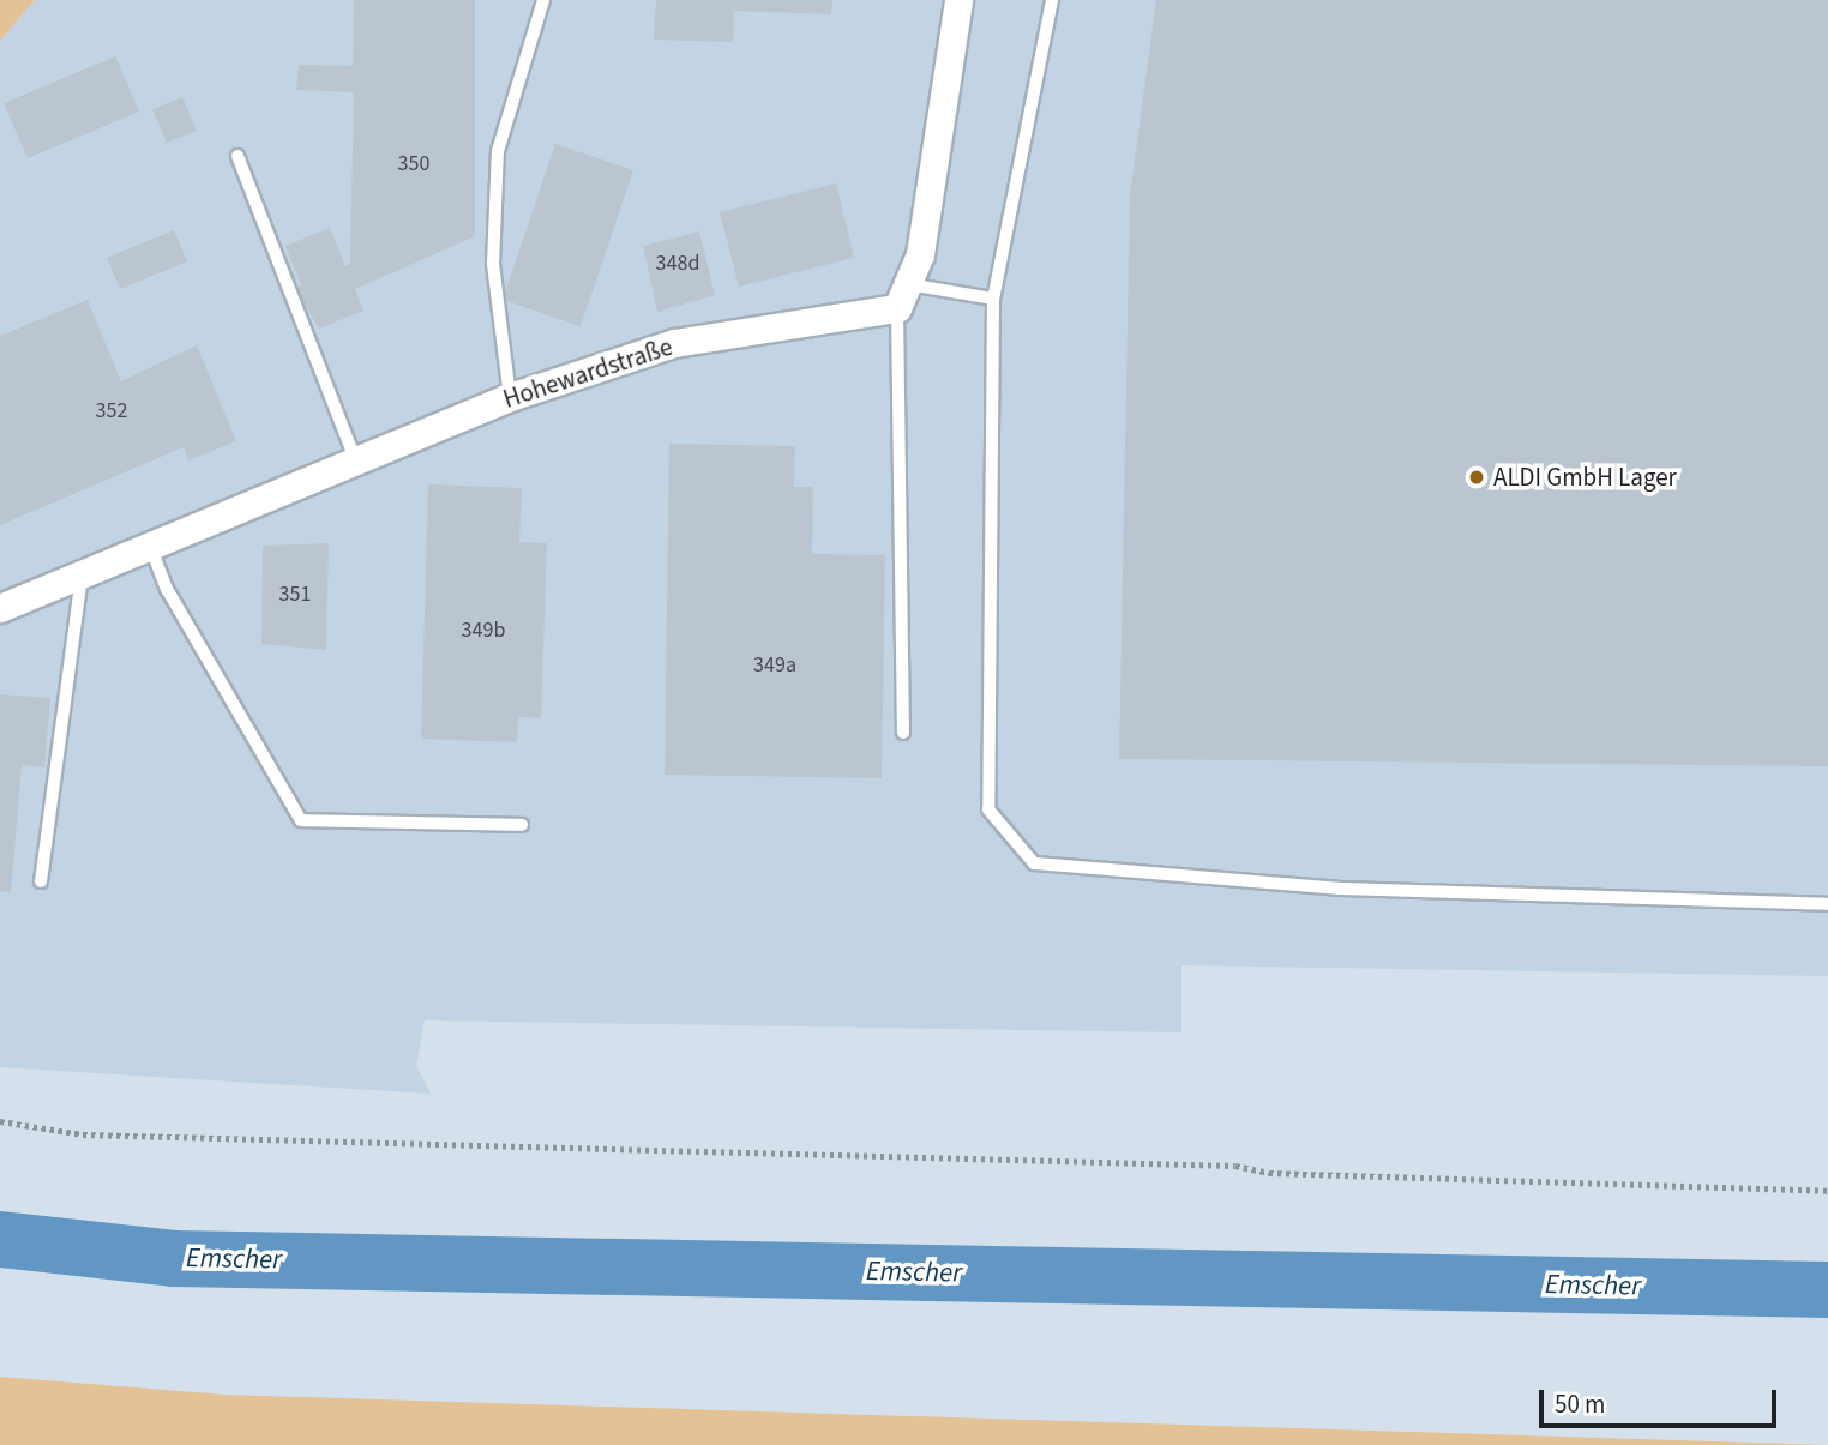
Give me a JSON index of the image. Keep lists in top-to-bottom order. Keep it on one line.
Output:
{"streets":{"street":["Hohewardstraße"]},"water":["Emscher"],"places":["ALDI GmbH Lager"],"house_numbers":["350","348d","352","351","349b","349a"],"scale_bar":"50 m"}
